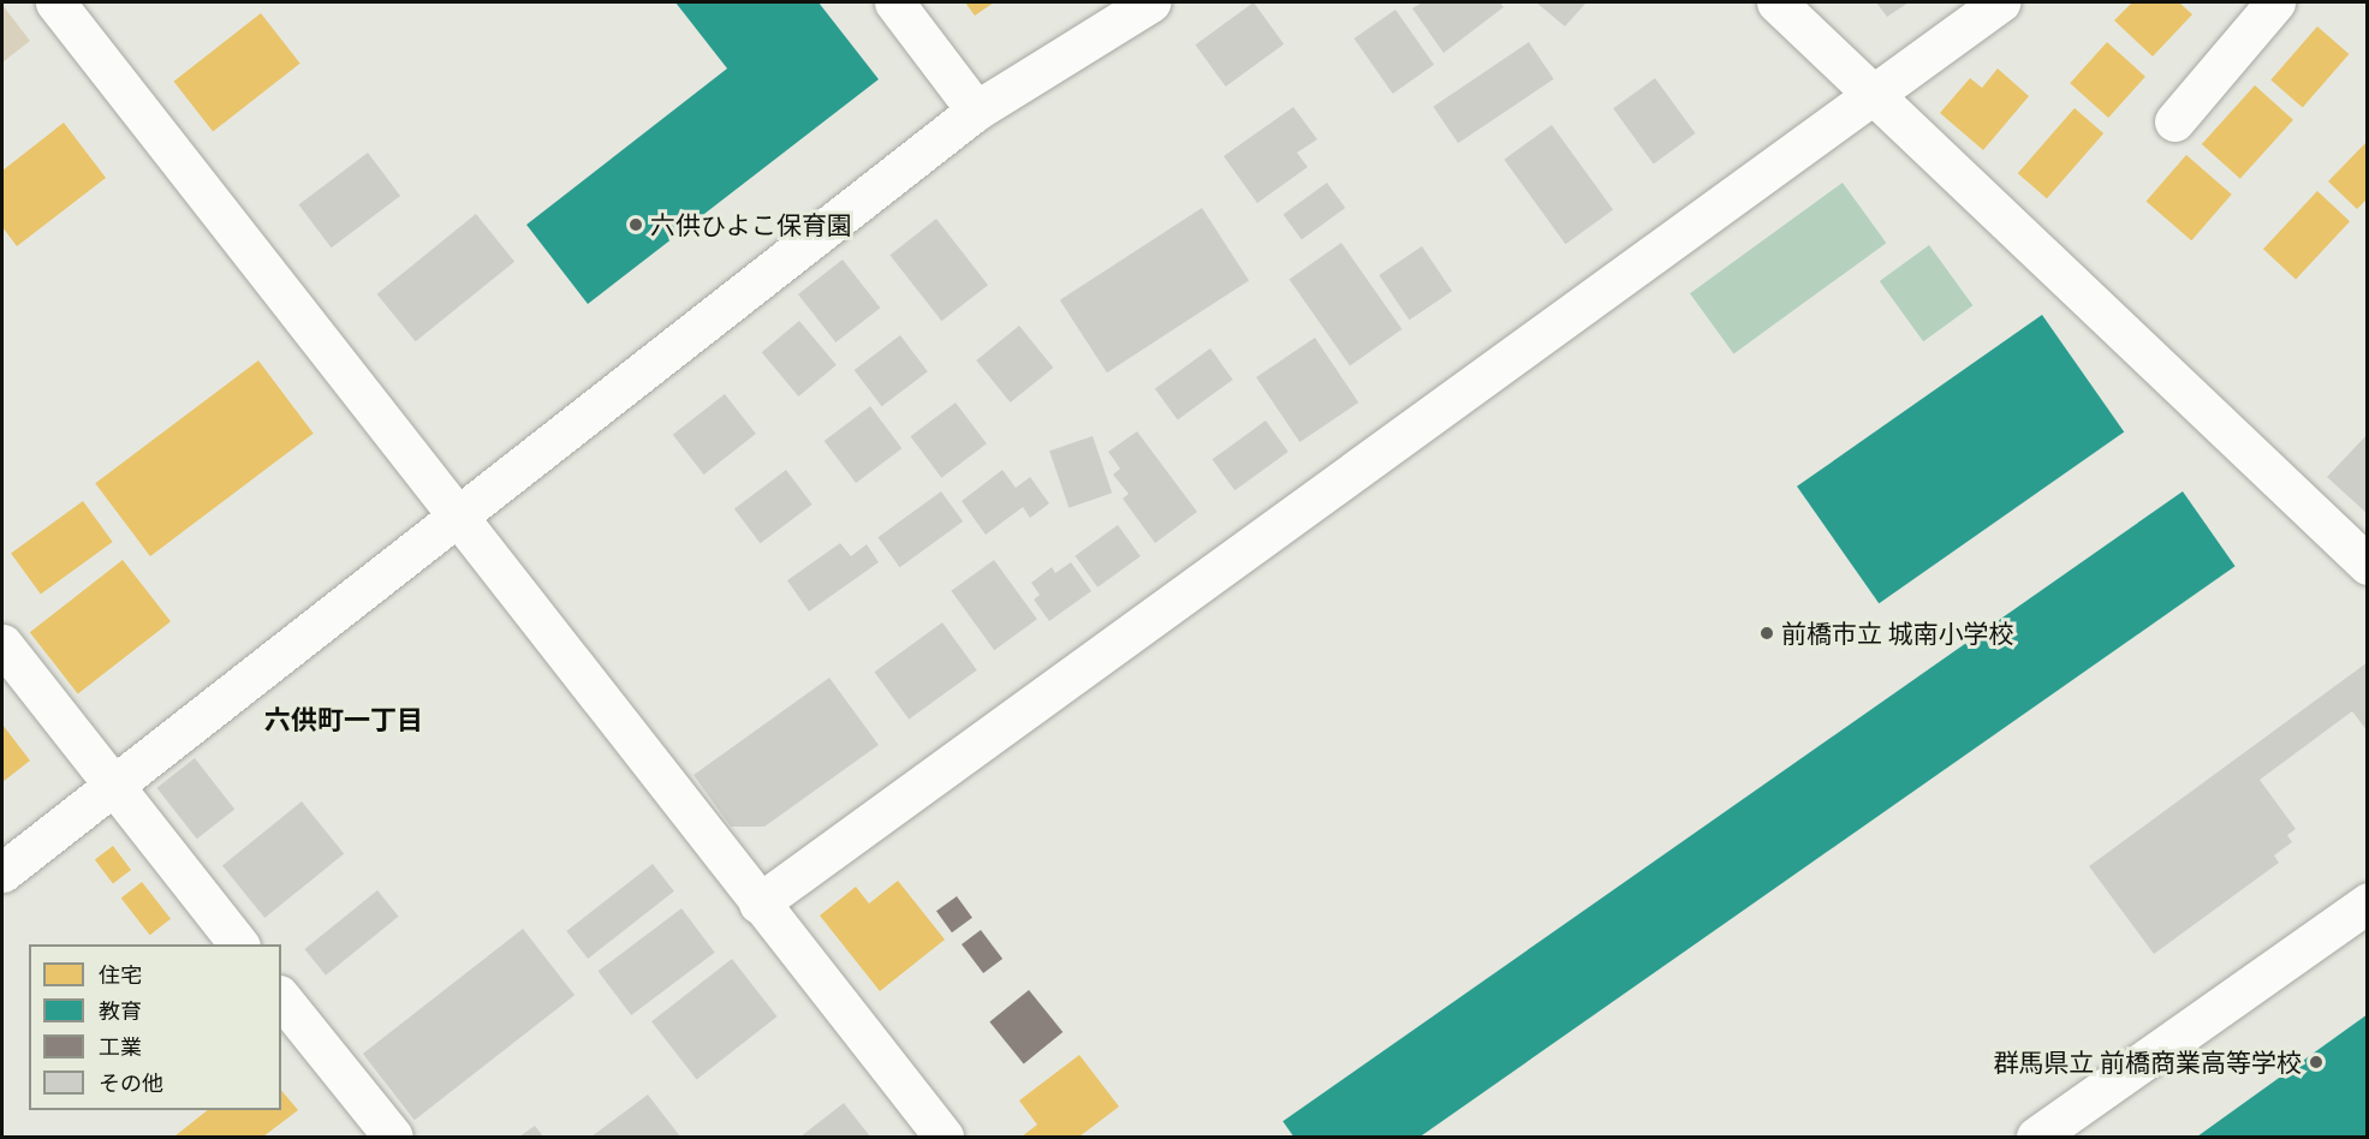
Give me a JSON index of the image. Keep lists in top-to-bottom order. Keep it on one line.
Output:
{"districts":["六供町一丁目"],"places":["六供ひよこ保育園","前橋市立 城南小学校","群馬県立 前橋商業高等学校"],"legend":["住宅","教育","工業","その他"]}
